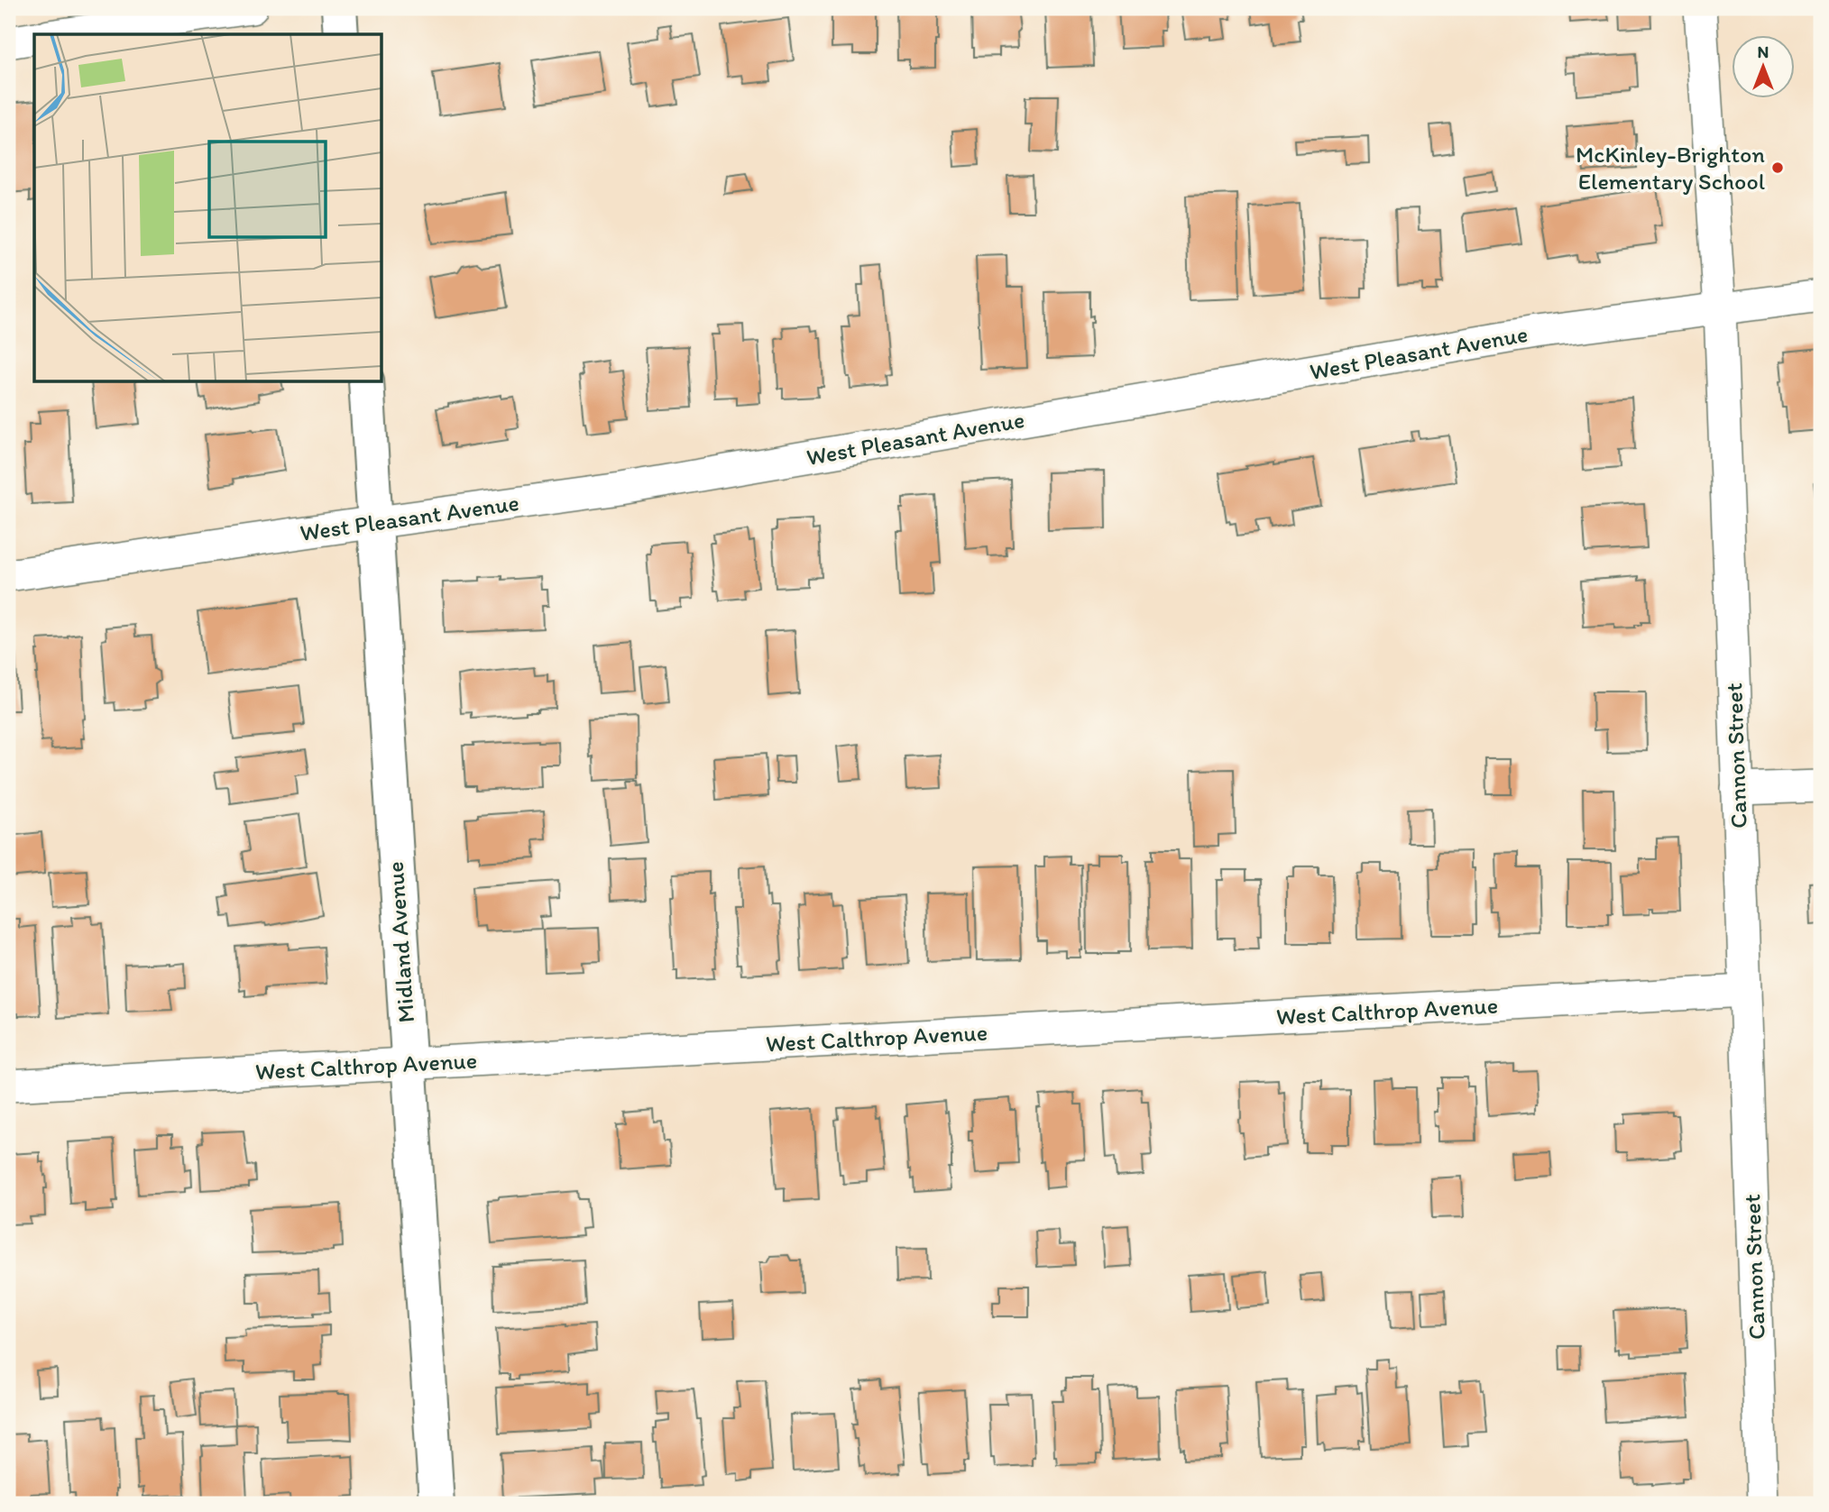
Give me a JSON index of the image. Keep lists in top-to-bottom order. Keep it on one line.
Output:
{"streets":{"street":["West Pleasant Avenue","Cannon Street","Midland Avenue","West Calthrop Avenue"]},"crossings":[["West Pleasant Avenue","Cannon Street"],["West Pleasant Avenue","Midland Avenue"],["Cannon Street","West Calthrop Avenue"],["Midland Avenue","West Calthrop Avenue"]],"places":["McKinley-Brighton Elementary School"],"north":"top"}
